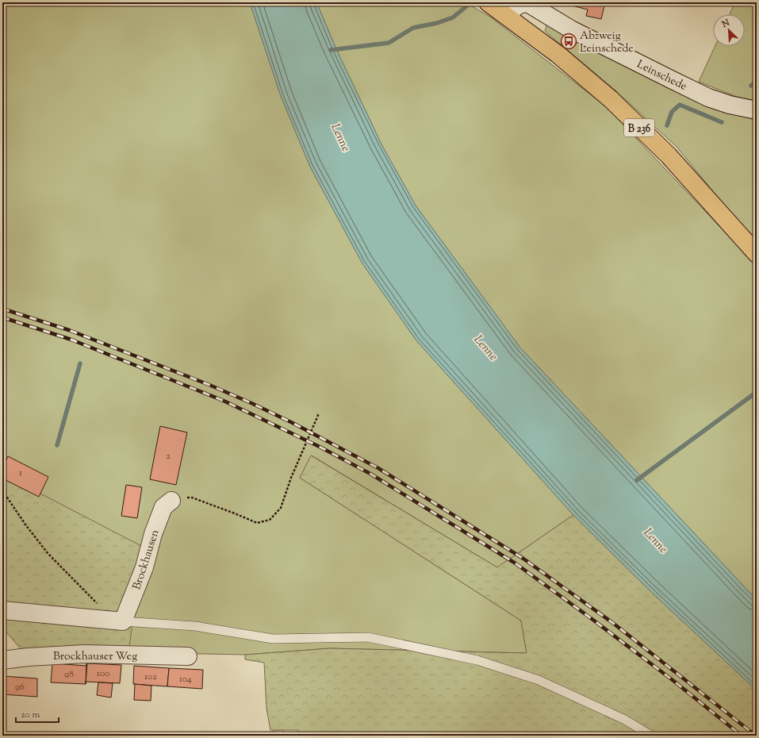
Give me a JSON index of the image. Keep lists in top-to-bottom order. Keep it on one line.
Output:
{"streets":{"main road":["B 236"],"street":["Leinschede","Brockhausen","Brockhauser Weg"]},"crossings":[["Leinschede","B 236"]],"water":["Lenne"],"places":{"bus stop":["Abzweig Leinschede"]},"house_numbers":["2","1","100","98","102","104","96"],"scale_bar":"20 m","north":"top left"}
